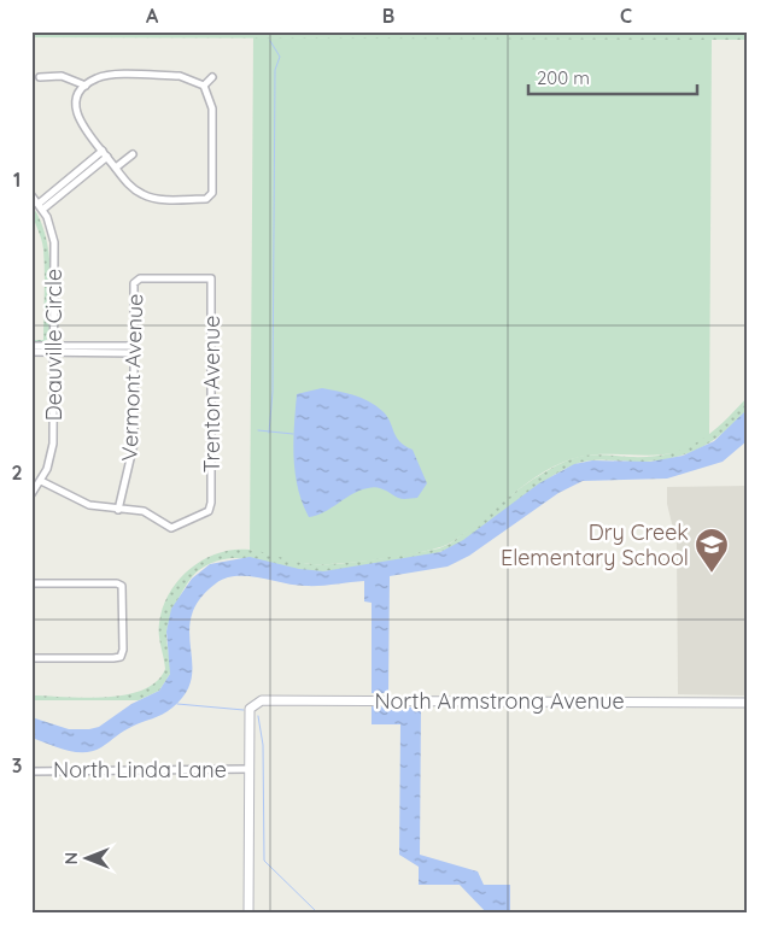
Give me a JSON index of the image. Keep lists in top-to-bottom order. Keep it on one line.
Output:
{"streets":{"street":["Deauville Circle","Vermont Avenue","Trenton Avenue","North Armstrong Avenue","North Linda Lane"]},"crossings":[["Vermont Avenue","Trenton Avenue"],["North Armstrong Avenue","North Linda Lane"]],"places":{"school or university":["Dry Creek Elementary School"]},"scale_bar":"200 m","north":"left","grid":{"columns":["A","B","C"],"rows":["1","2","3"]}}
